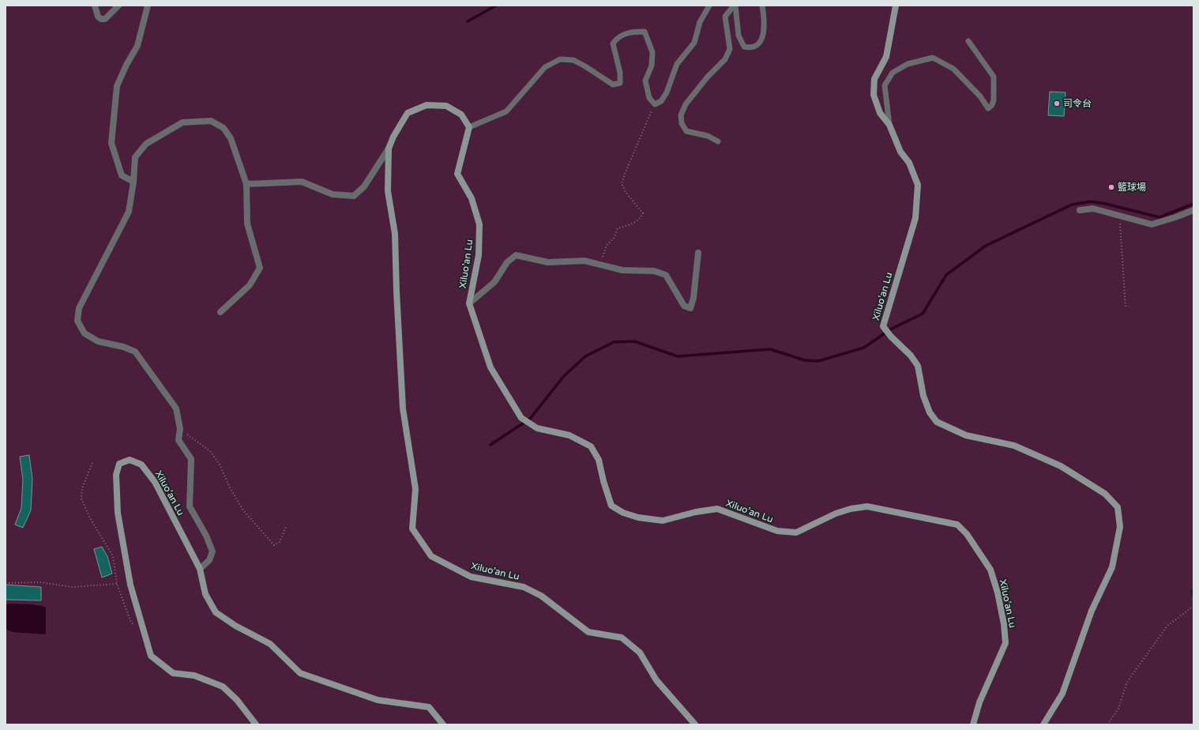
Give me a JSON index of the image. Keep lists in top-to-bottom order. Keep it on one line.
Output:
{"streets":{"street":["Xiluo’an Lu"]},"places":["司令台","籃球場"]}
